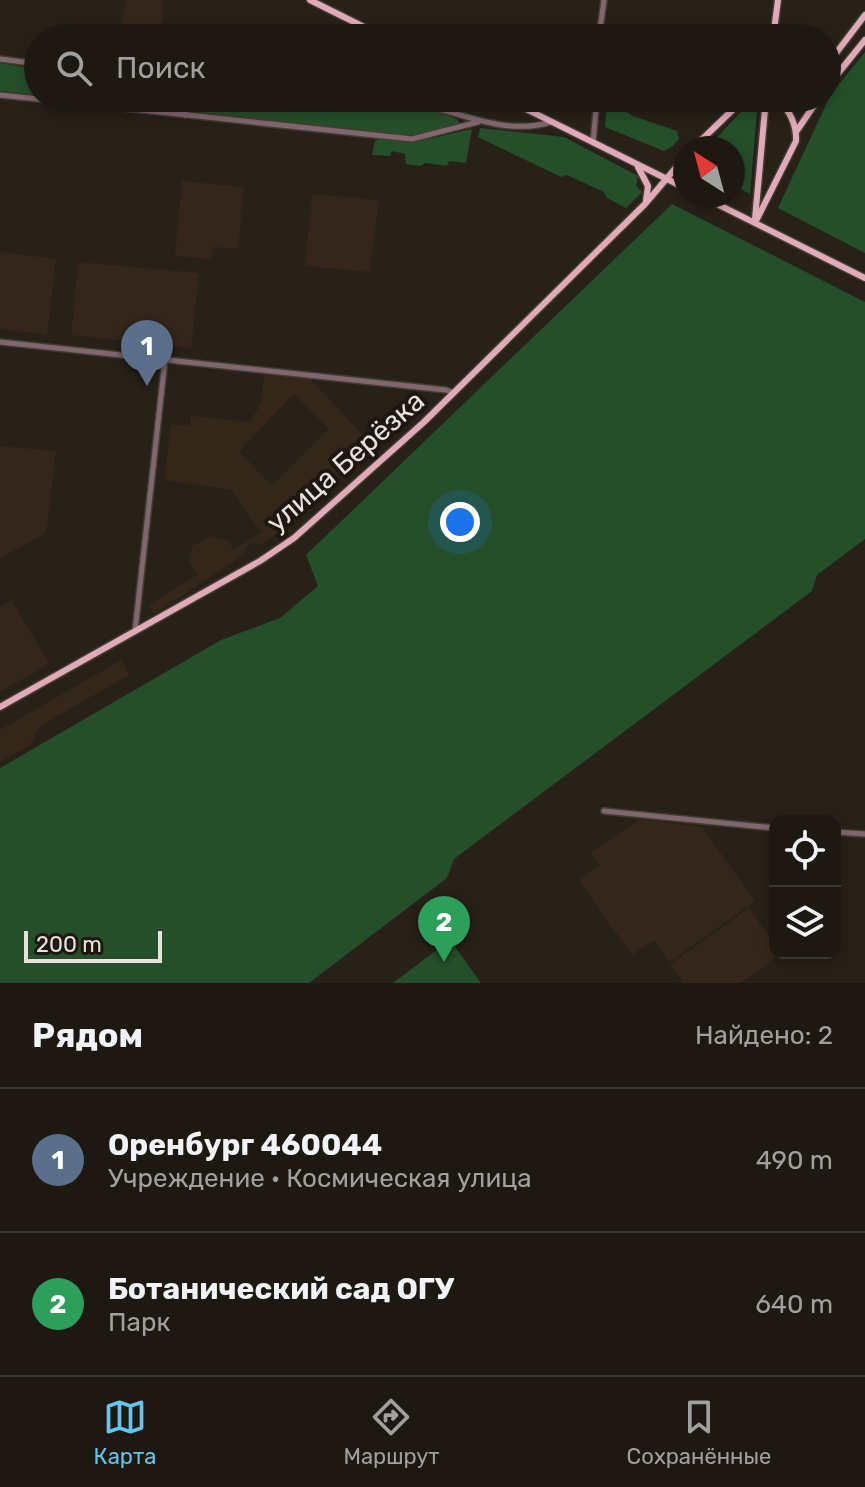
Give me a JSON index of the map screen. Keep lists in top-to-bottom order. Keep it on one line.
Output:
{"streets":{"main road":["улица Берёзка"]},"scale_bar":"200 m","north":"top left","page":{"search":"Поиск","pins":["1","2"],"scale":"200 m","heading":["Рядом","Найдено: 2"],"list":[{"mark":"1","name":"Оренбург 460044","note":"Учреждение · Космическая улица","value":"490 m"},{"mark":"2","name":"Ботанический сад ОГУ","note":"Парк","value":"640 m"}],"nav":["Карта","Маршрут","Сохранённые"]}}
